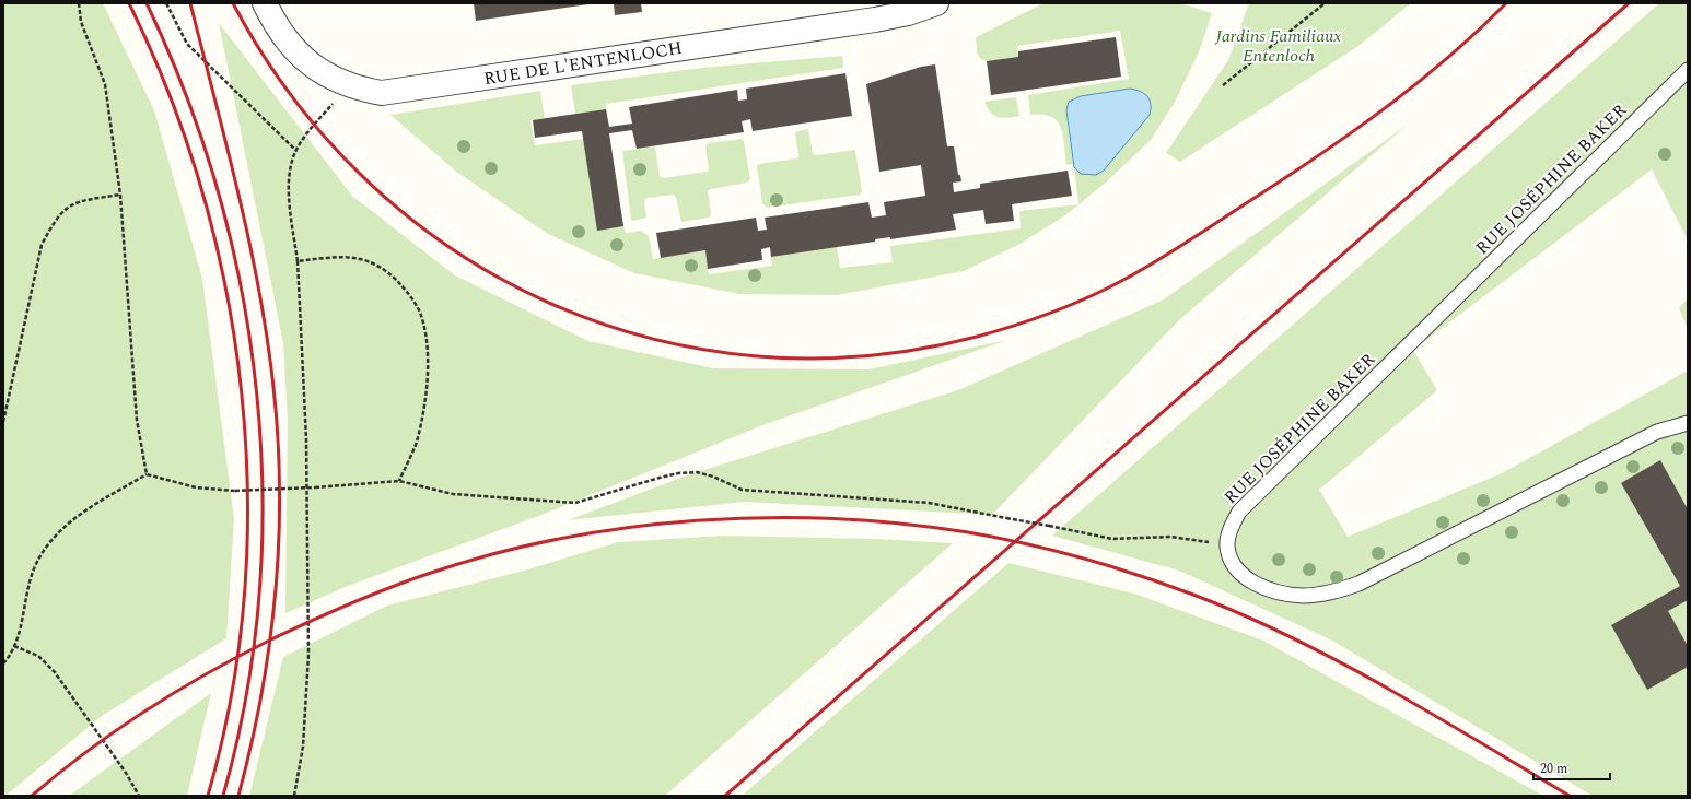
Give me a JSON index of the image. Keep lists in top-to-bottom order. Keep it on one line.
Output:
{"streets":{"street":["RUE DE L'ENTENLOCH"],"lane":["RUE JOSÉPHINE BAKER"]},"parks":["Jardins Familiaux Entenloch"],"scale_bar":"20 m"}
